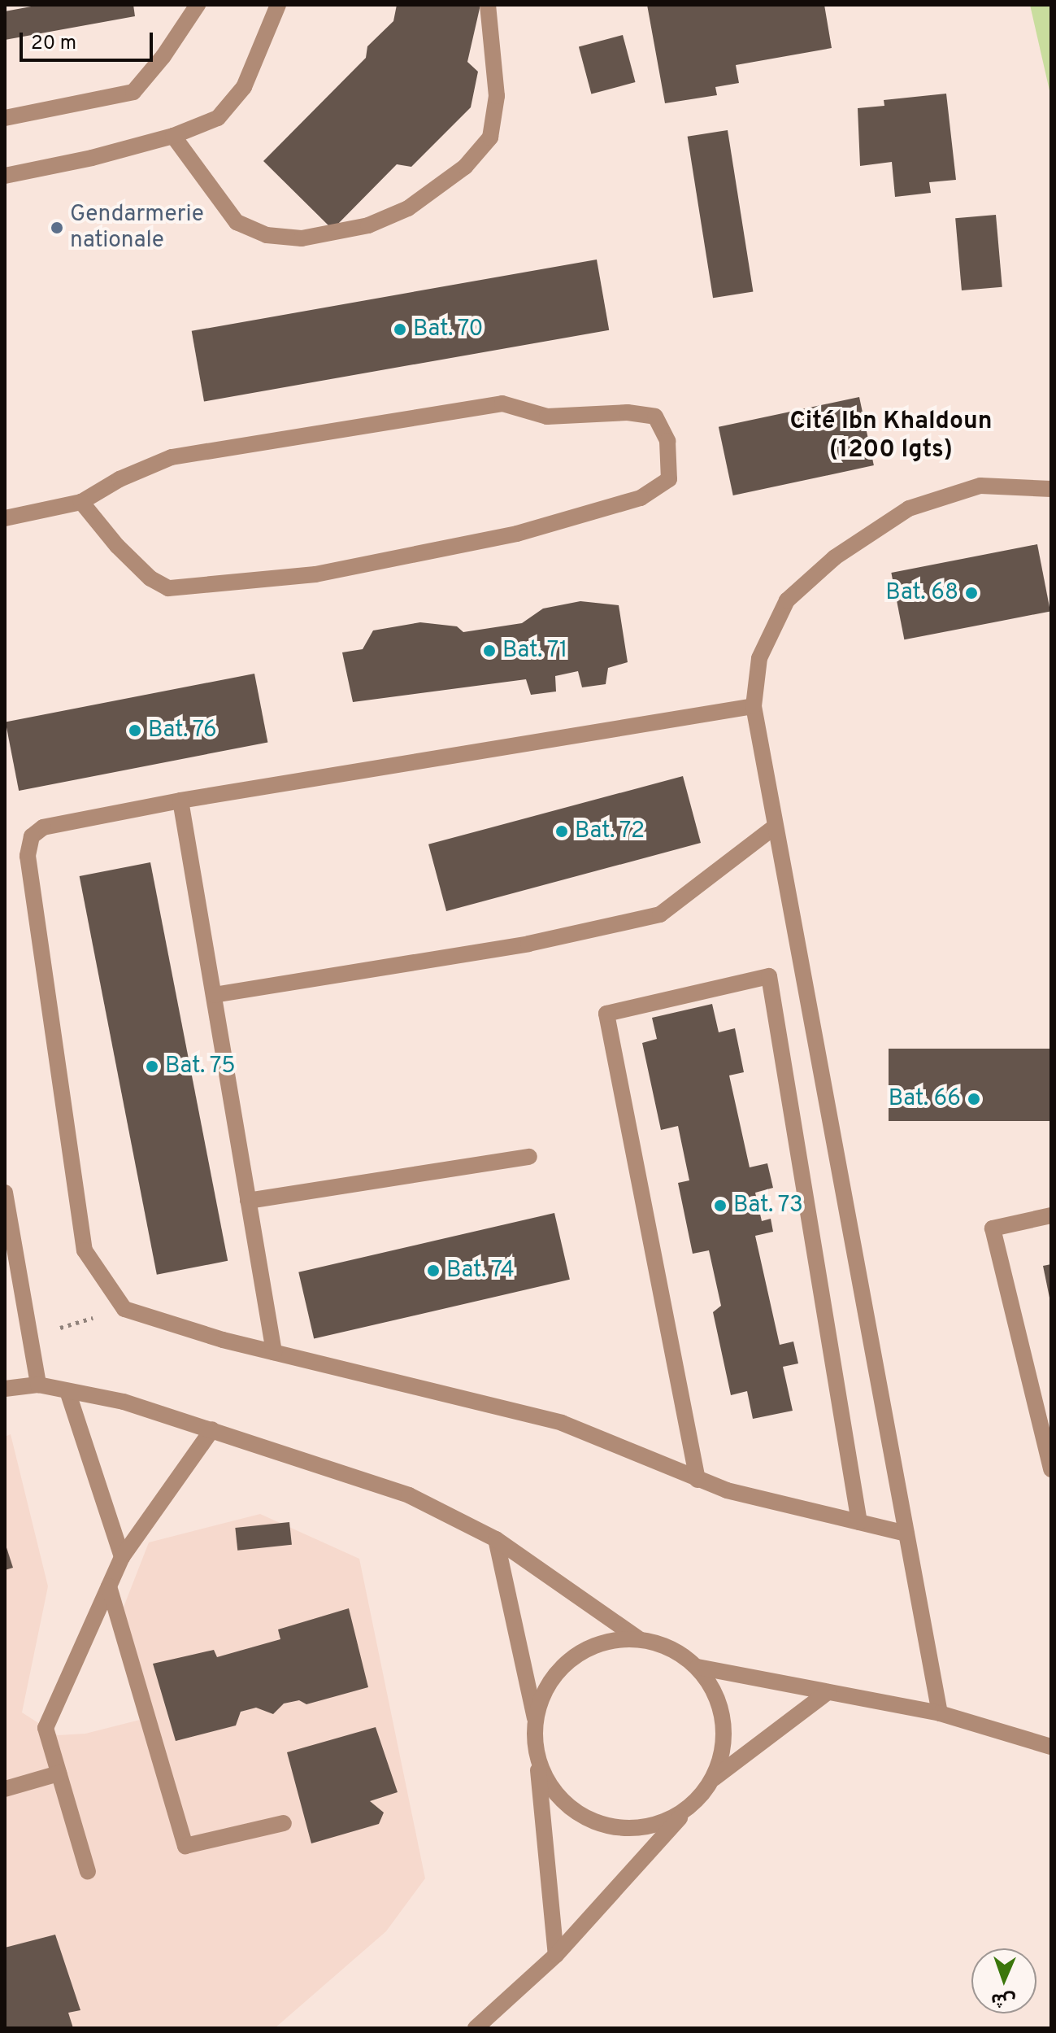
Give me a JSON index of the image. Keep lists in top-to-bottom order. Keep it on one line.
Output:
{"districts":["Cité Ibn Khaldoun (1200 lgts)"],"places":["Gendarmerie nationale","Bat. 70","Bat. 68","Bat. 71","Bat. 76","Bat. 72","Bat. 75","Bat. 66","Bat. 73","Bat. 74"],"scale_bar":"20 m","north":"bottom"}
